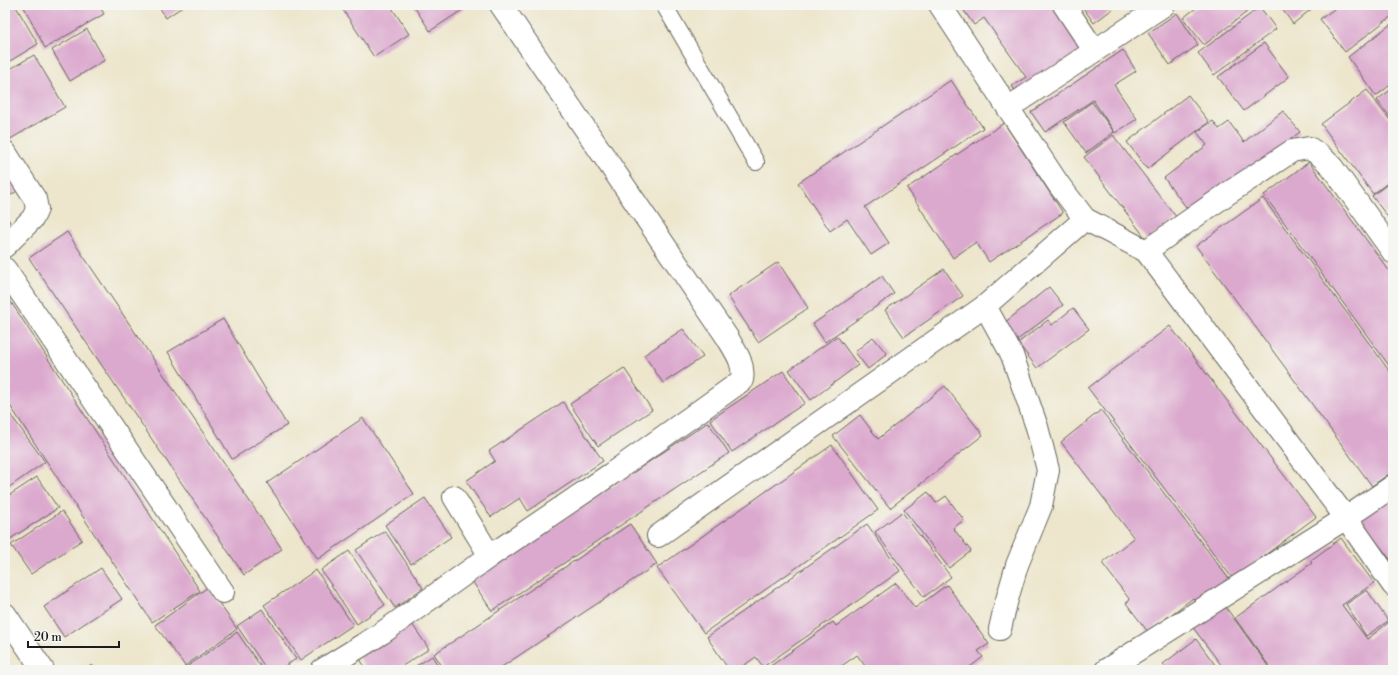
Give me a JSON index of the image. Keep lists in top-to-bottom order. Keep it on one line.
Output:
{"scale_bar":"20 m"}
